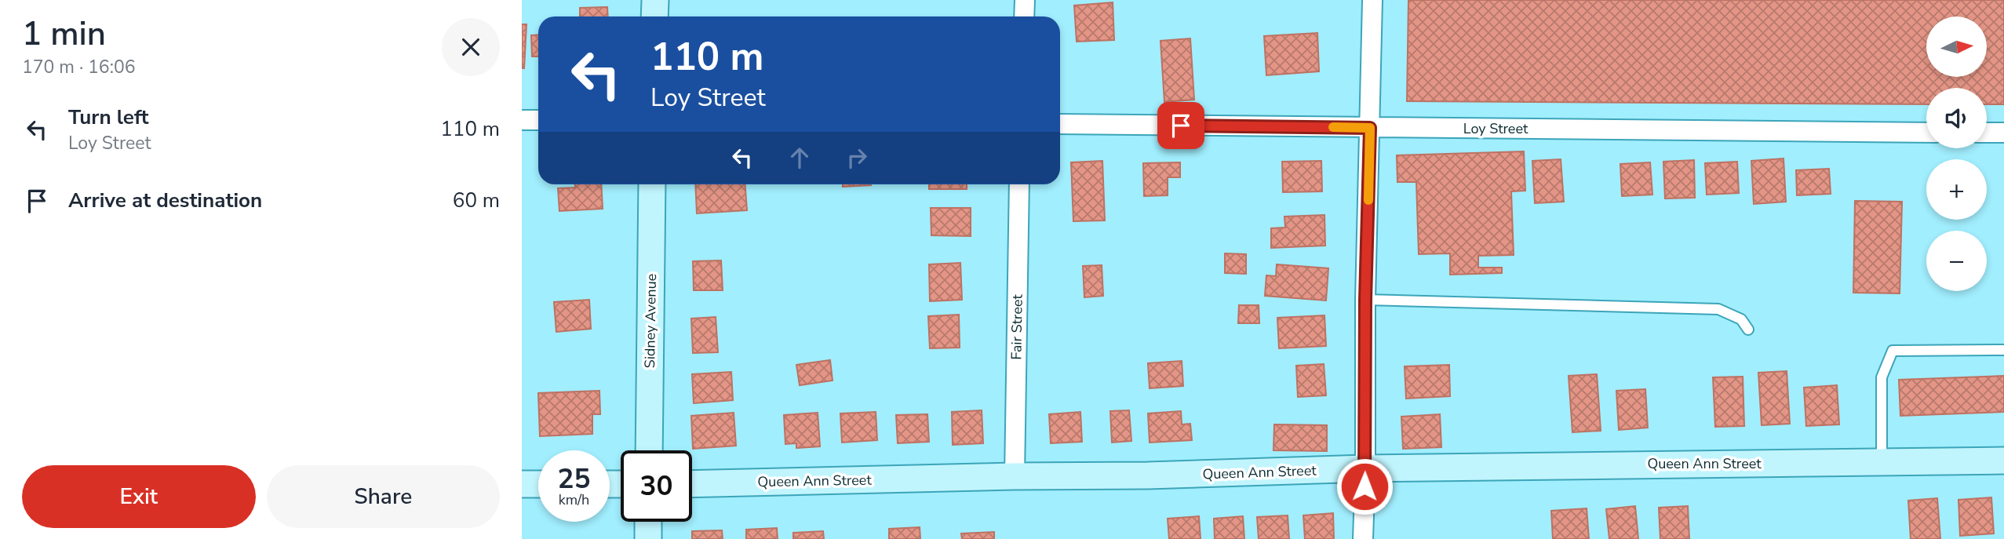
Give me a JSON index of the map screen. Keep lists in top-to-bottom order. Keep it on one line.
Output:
{"streets":{"street":["Loy Street","Sidney Avenue","Fair Street","Queen Ann Street"]},"crossings":[["Fair Street","Queen Ann Street"]],"north":"right","page":{"heading":["1 min","170 m · 16:06"],"map_buttons":["+","−"],"turn":["110 m","Loy Street"],"list":[{"name":"Turn left","note":"Loy Street","value":"110 m"},{"name":"Arrive at destination","value":"60 m"}],"speed":"25 km/h","limit":"30","buttons":["Exit","Share"]}}
